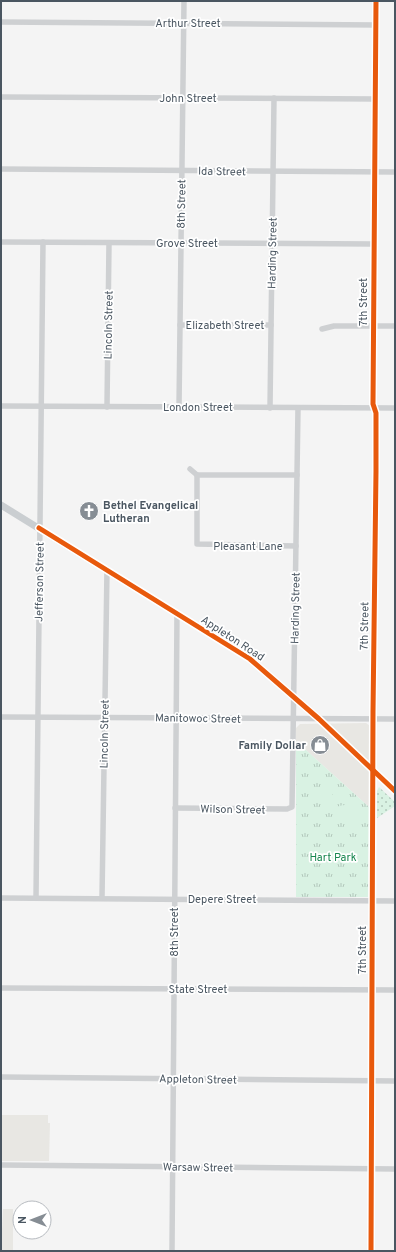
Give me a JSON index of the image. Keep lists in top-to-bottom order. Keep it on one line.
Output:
{"streets":{"main road":["Appleton Road"],"street":["Arthur Street","John Street","Ida Street","8th Street","Grove Street","Harding Street","7th Street","Lincoln Street","Elizabeth Street","London Street","Pleasant Lane","Jefferson Street","Manitowoc Street","Wilson Street","Depere Street","State Street","Appleton Street","Warsaw Street"]},"crossings":[["Arthur Street","8th Street"],["Arthur Street","7th Street"],["John Street","8th Street"],["John Street","Harding Street"],["John Street","7th Street"],["Ida Street","8th Street"],["Ida Street","Harding Street"],["Ida Street","7th Street"],["8th Street","Grove Street"],["8th Street","Elizabeth Street"],["8th Street","London Street"],["8th Street","Appleton Road"],["8th Street","Manitowoc Street"],["8th Street","Wilson Street"],["8th Street","Depere Street"],["8th Street","State Street"],["8th Street","Appleton Street"],["8th Street","Warsaw Street"],["Grove Street","Harding Street"],["Grove Street","7th Street"],["Grove Street","Lincoln Street"],["Grove Street","Jefferson Street"],["Harding Street","Elizabeth Street"],["Harding Street","London Street"],["Harding Street","Pleasant Lane"],["Harding Street","Appleton Road"],["Harding Street","Manitowoc Street"],["Harding Street","Wilson Street"],["7th Street","London Street"],["7th Street","Appleton Road"],["7th Street","Manitowoc Street"],["7th Street","Depere Street"],["7th Street","State Street"],["7th Street","Appleton Street"],["7th Street","Warsaw Street"],["Lincoln Street","London Street"],["Lincoln Street","Appleton Road"],["Lincoln Street","Manitowoc Street"],["Lincoln Street","Depere Street"],["London Street","Jefferson Street"],["Jefferson Street","Appleton Road"],["Jefferson Street","Manitowoc Street"],["Jefferson Street","Depere Street"],["Appleton Road","Manitowoc Street"]],"parks":["Hart Park"],"places":{"church":["Bethel Evangelical Lutheran"],"shop":["Family Dollar"]},"north":"left"}
